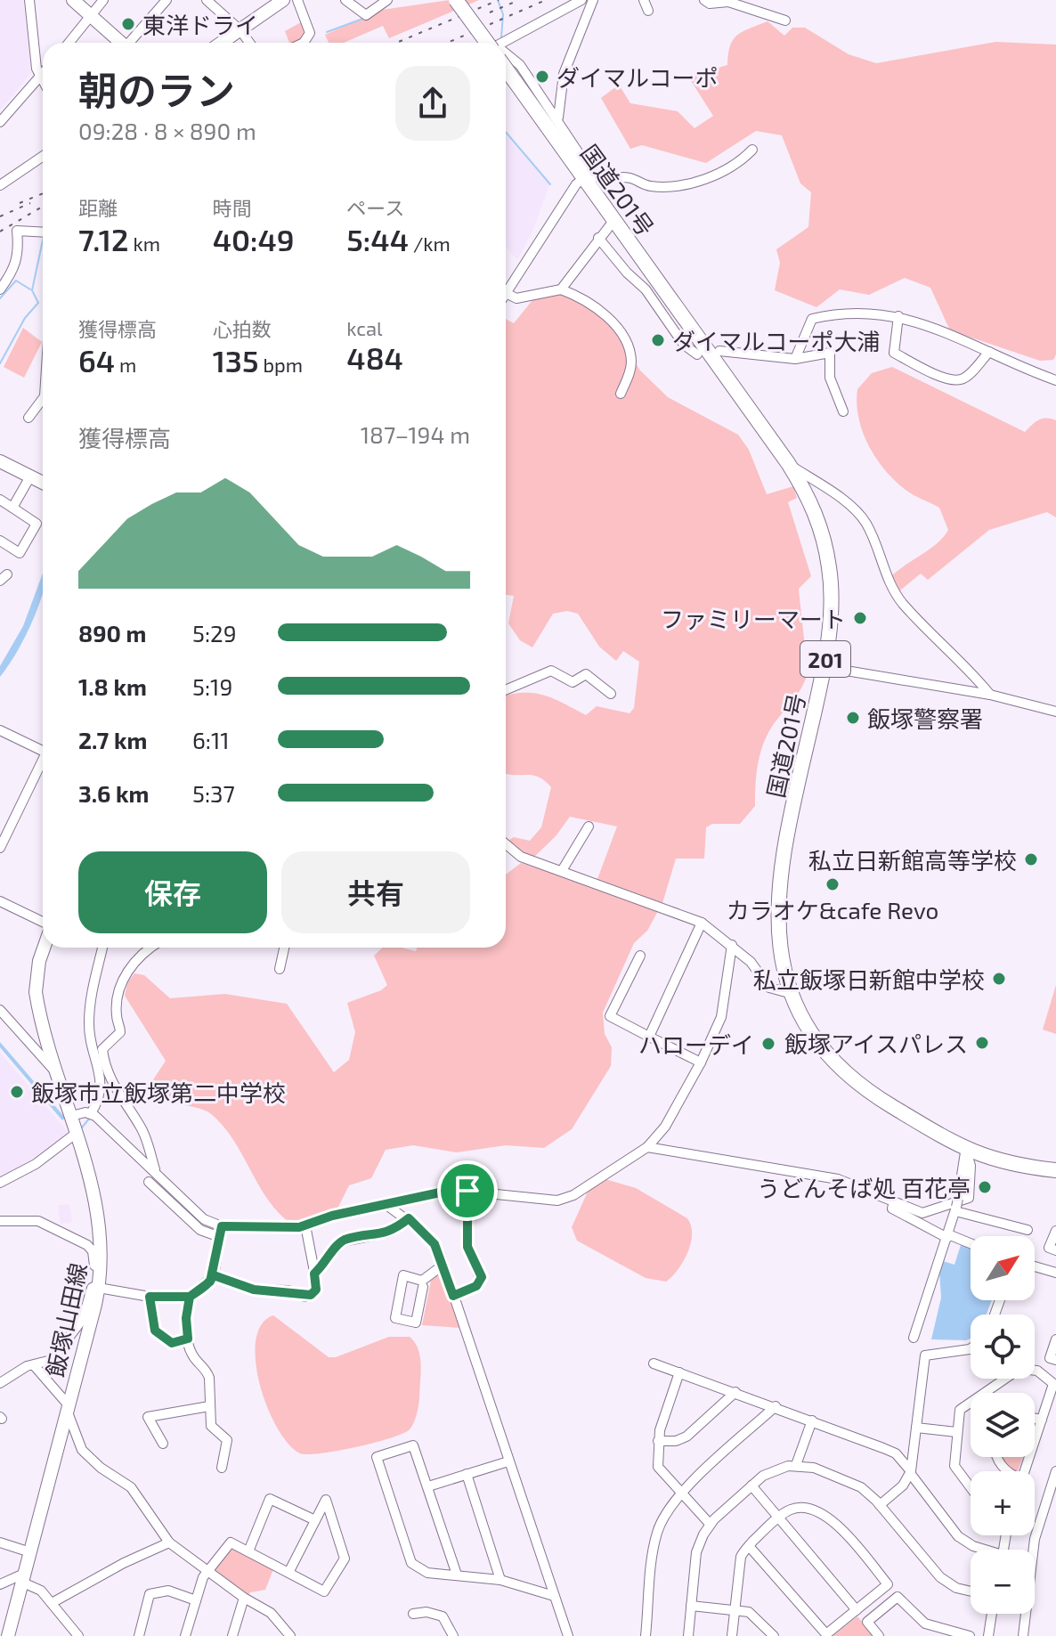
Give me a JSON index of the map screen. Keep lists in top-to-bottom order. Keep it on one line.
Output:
{"streets":{"highway":["国道201号","201"],"main road":["飯塚山田線"]},"places":["東洋ドライ","ダイマルコーポ","ダイマルコーポ大浦","ファミリーマート","飯塚警察署","私立日新館高等学校","カラオケ&cafe Revo","私立飯塚日新館中学校","飯塚アイスパレス","ハローデイ","飯塚市立飯塚第二中学校","うどんそば処 百花亭"],"north":"top right","page":{"heading":["朝のラン","09:28 · 8 × 890 m"],"stats":[["距離","7.12 km"],["時間","40:49"],["ペース","5:44 /km"],["獲得標高","64 m"],["心拍数","135 bpm"],["kcal","484"]],"chart":["獲得標高","187–194 m"],"list":[{"name":"890 m","note":"5:29"},{"name":"1.8 km","note":"5:19"},{"name":"2.7 km","note":"6:11"},{"name":"3.6 km","note":"5:37"}],"buttons":["保存","共有"],"map_buttons":["+","−"]}}
